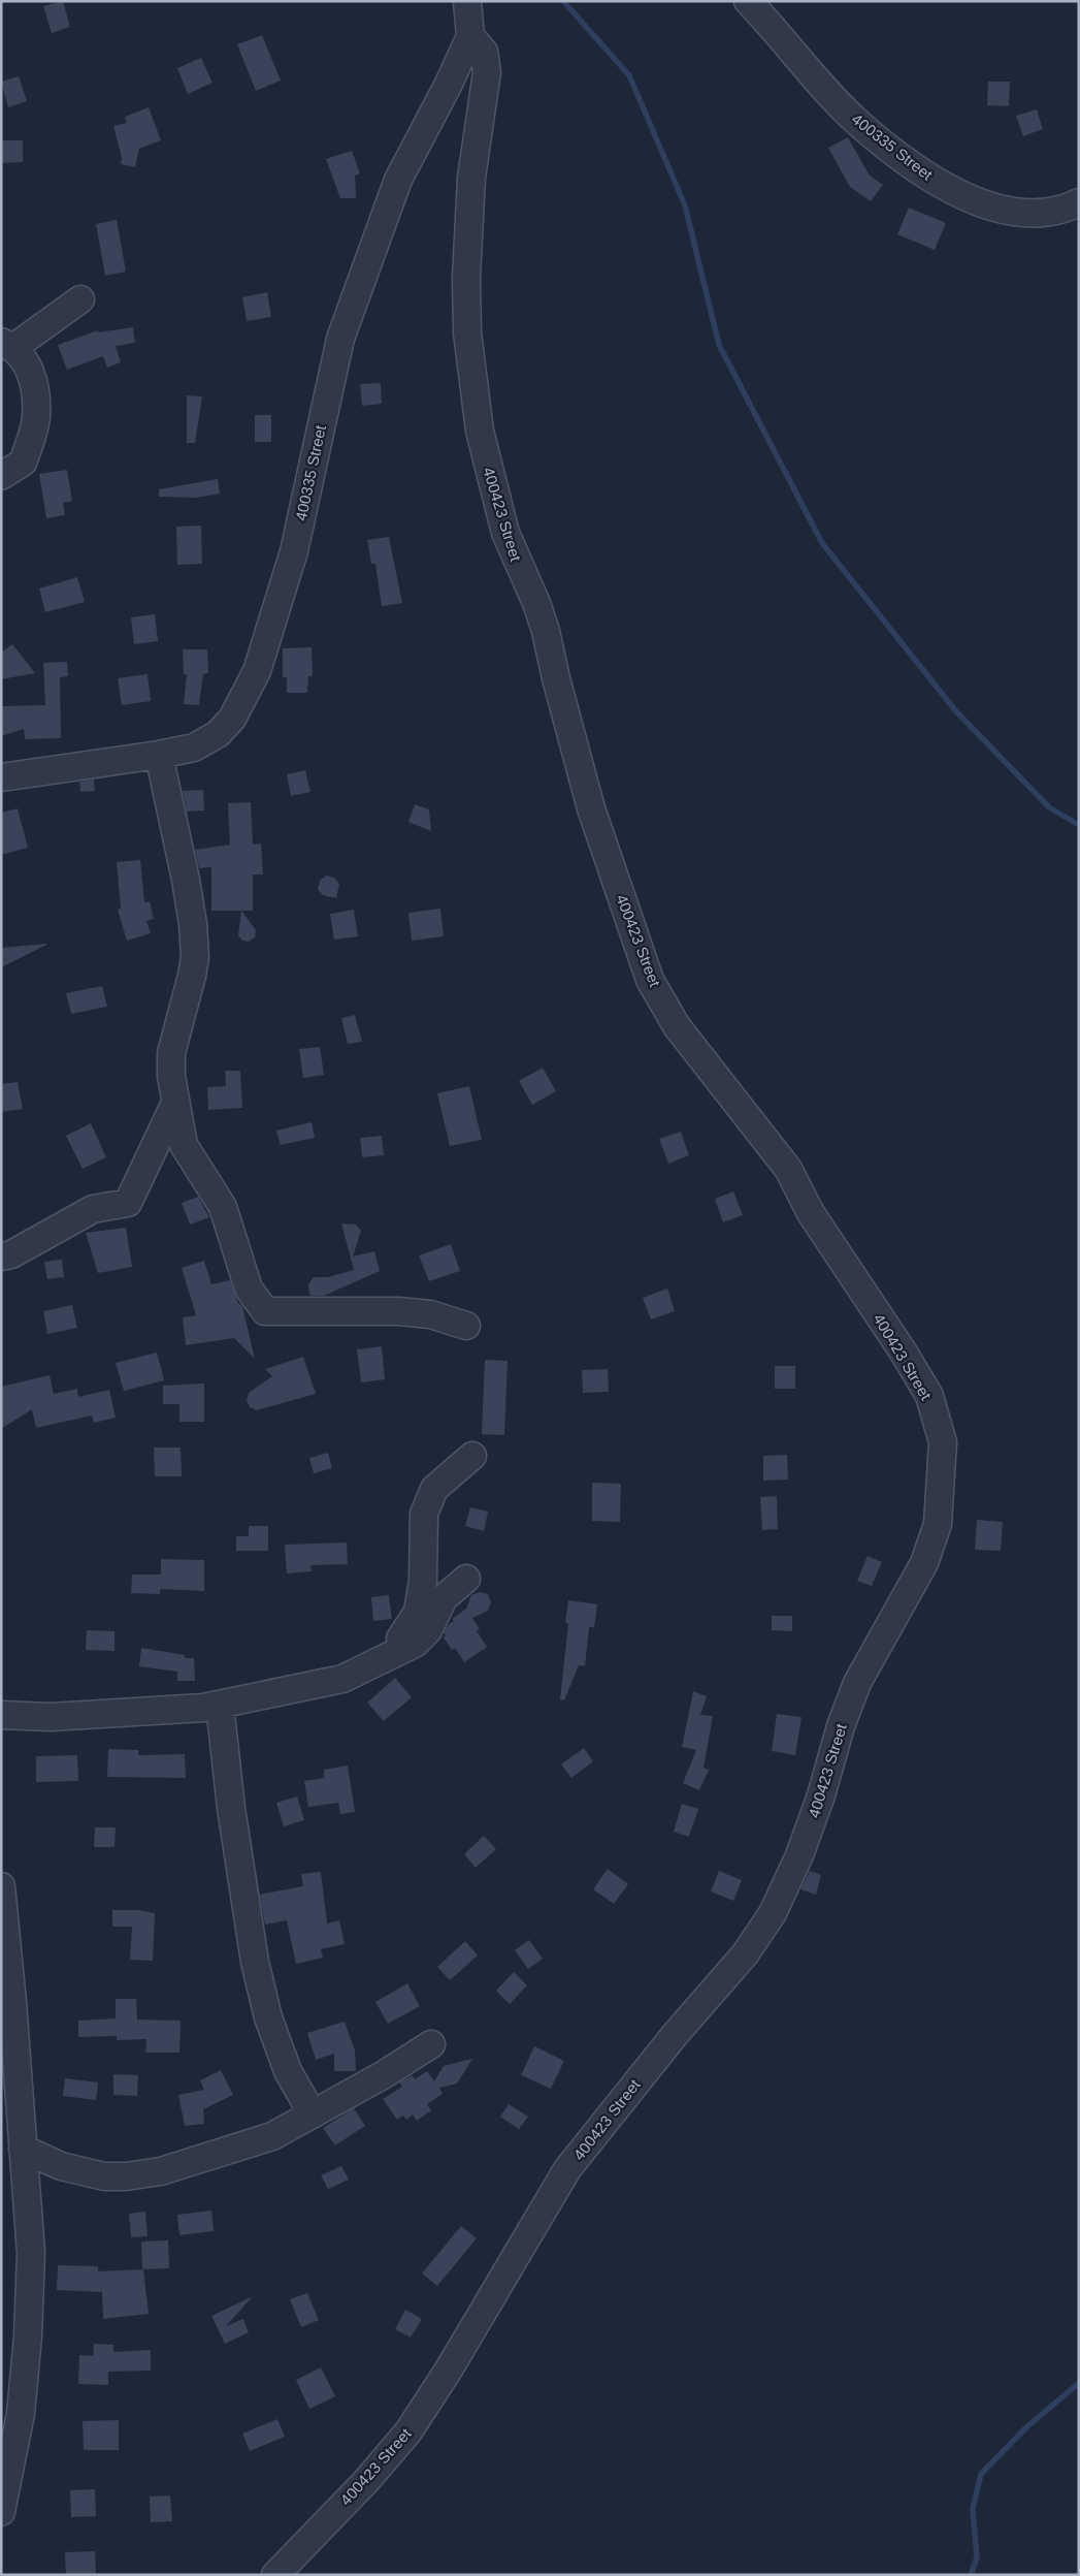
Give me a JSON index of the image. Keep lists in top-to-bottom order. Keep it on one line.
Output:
{"streets":{"street":["400335 Street","400423 Street"]},"crossings":[["400335 Street","400423 Street"]]}
